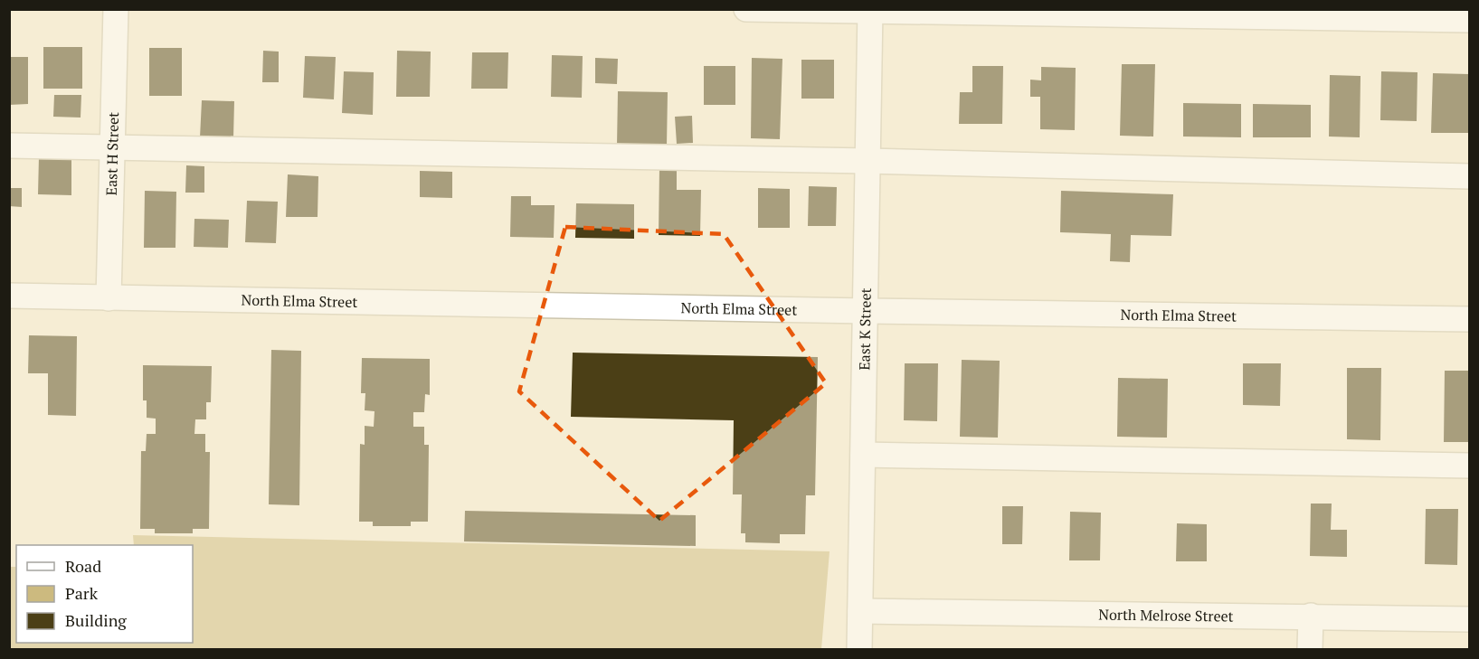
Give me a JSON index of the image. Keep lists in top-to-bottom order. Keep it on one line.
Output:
{"streets":{"street":["East H Street","North Elma Street","East K Street","North Melrose Street"]},"crossings":[["East H Street","North Elma Street"],["North Elma Street","East K Street"],["East K Street","North Melrose Street"]],"legend":["Road","Park","Building"]}
